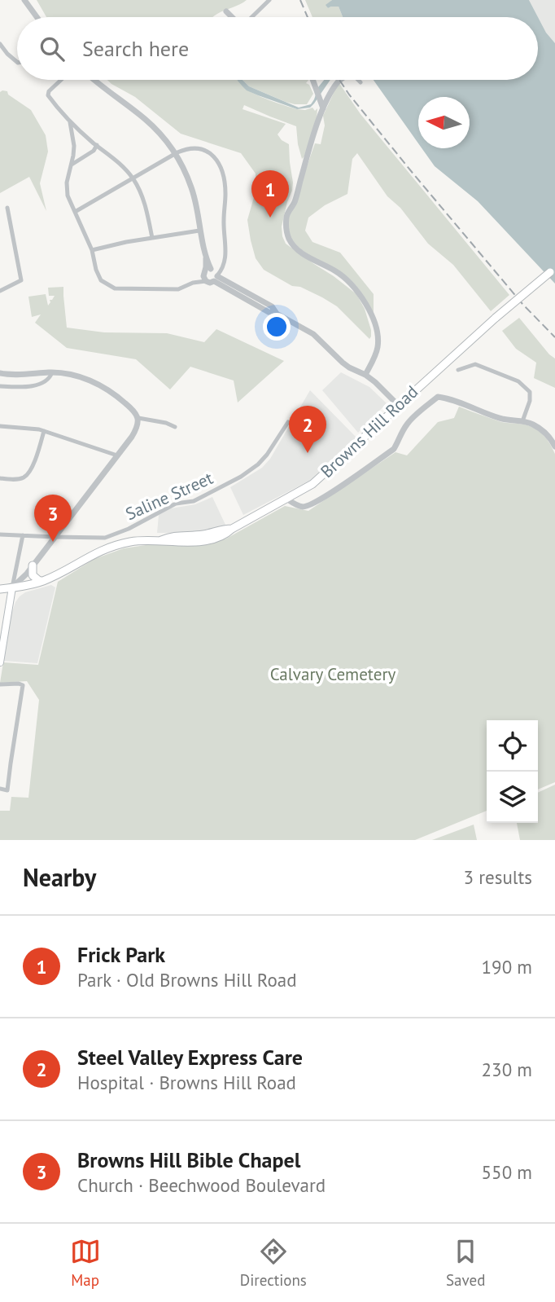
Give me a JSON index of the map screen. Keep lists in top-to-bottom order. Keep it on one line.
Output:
{"streets":{"main road":["Browns Hill Road"],"street":["Saline Street"]},"parks":["Calvary Cemetery"],"north":"left","page":{"search":"Search here","pins":["1","2","3"],"heading":["Nearby","3 results"],"list":[{"mark":"1","name":"Frick Park","note":"Park · Old Browns Hill Road","value":"190 m"},{"mark":"2","name":"Steel Valley Express Care","note":"Hospital · Browns Hill Road","value":"230 m"},{"mark":"3","name":"Browns Hill Bible Chapel","note":"Church · Beechwood Boulevard","value":"550 m"}],"nav":["Map","Directions","Saved"]}}
